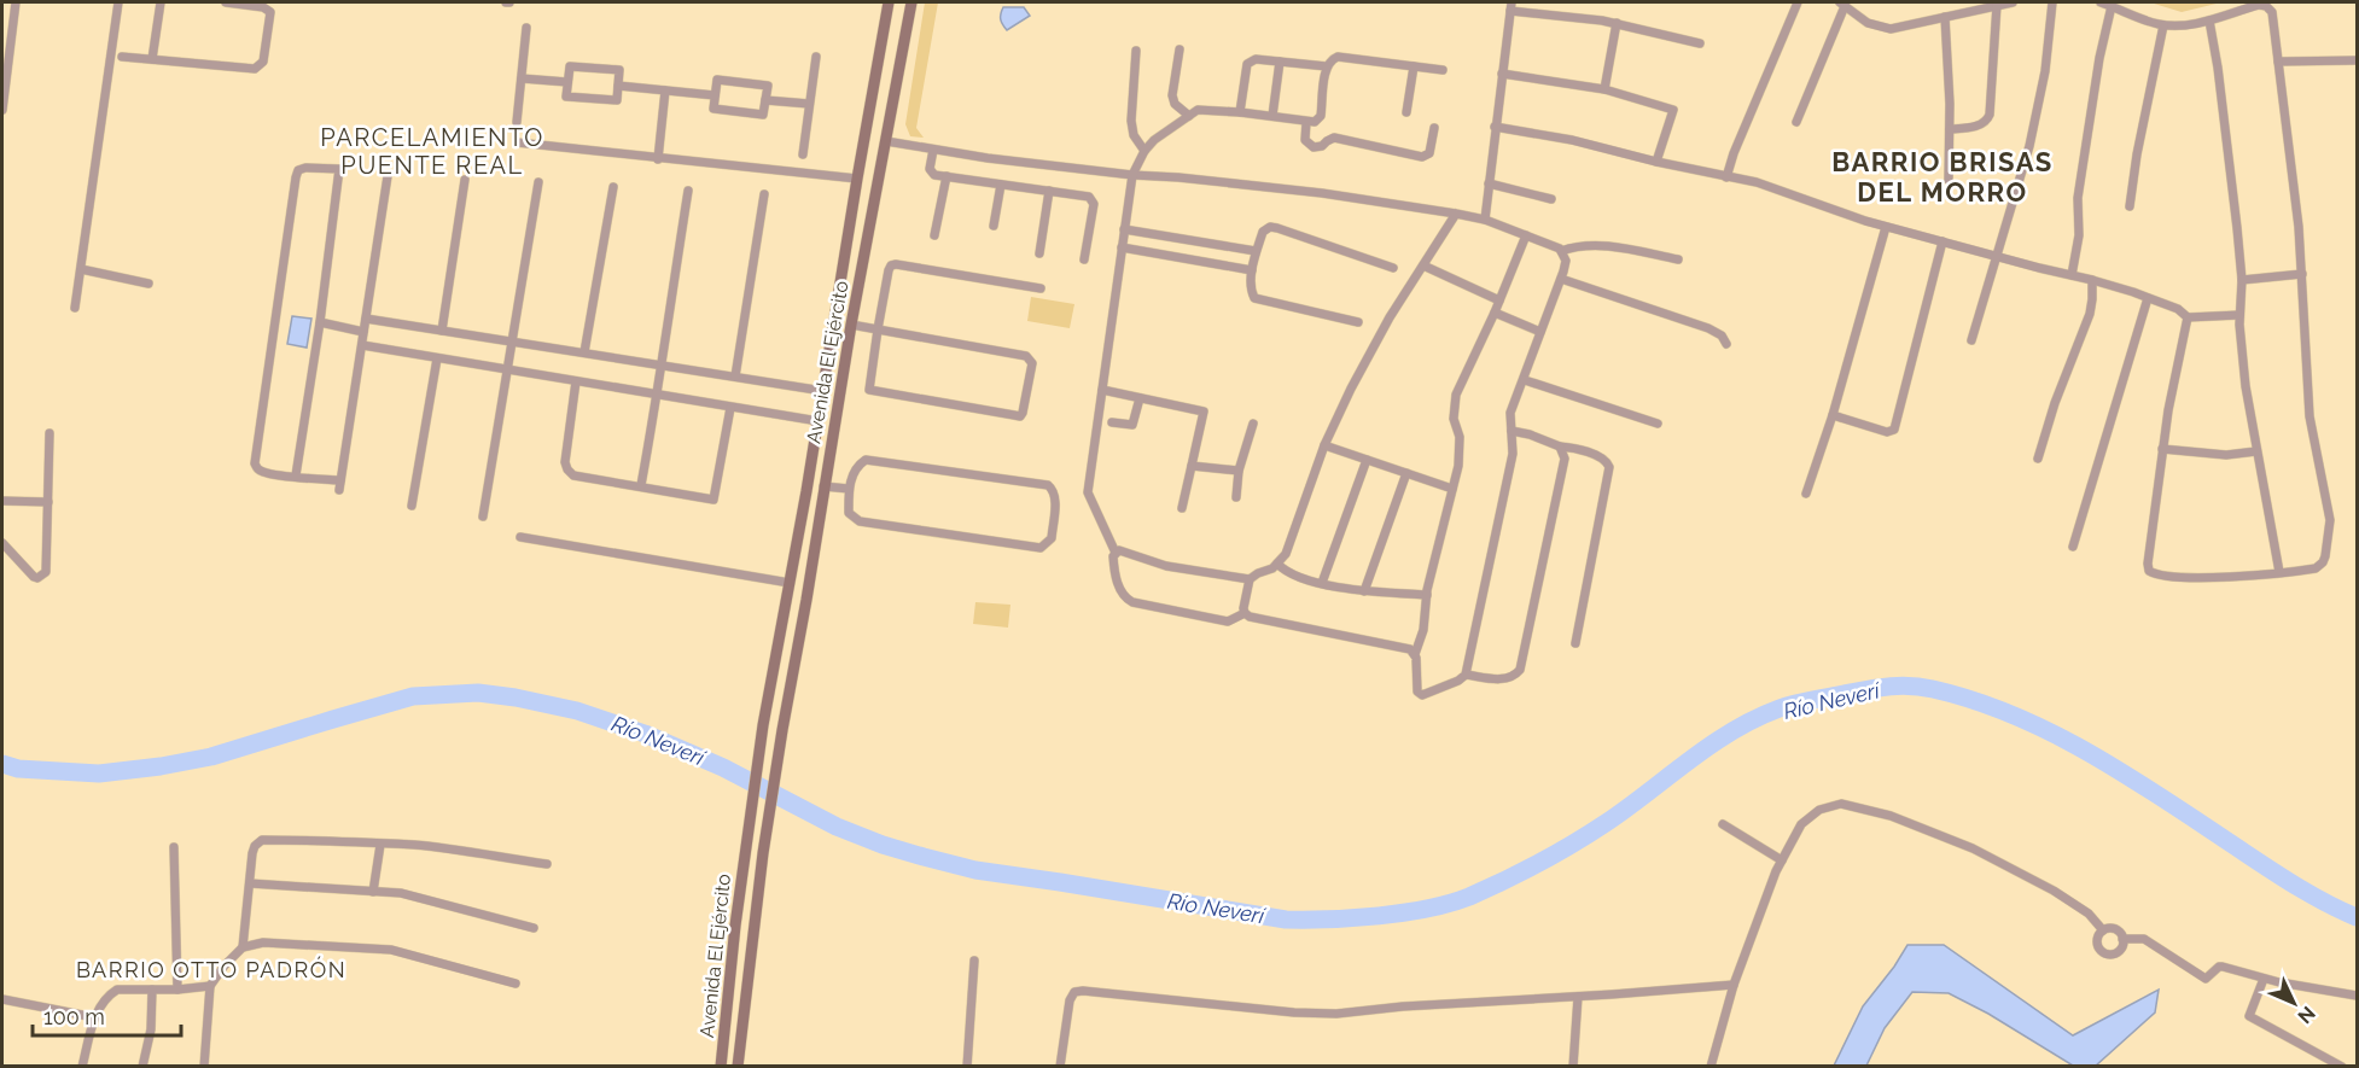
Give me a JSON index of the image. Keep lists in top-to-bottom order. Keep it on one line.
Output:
{"streets":{"street":["Avenida El Ejército"]},"districts":["PARCELAMIENTO PUENTE REAL","BARRIO BRISAS DEL MORRO","BARRIO OTTO PADRÓN"],"water":["Río Neverí"],"scale_bar":"100 m","north":"bottom right"}
